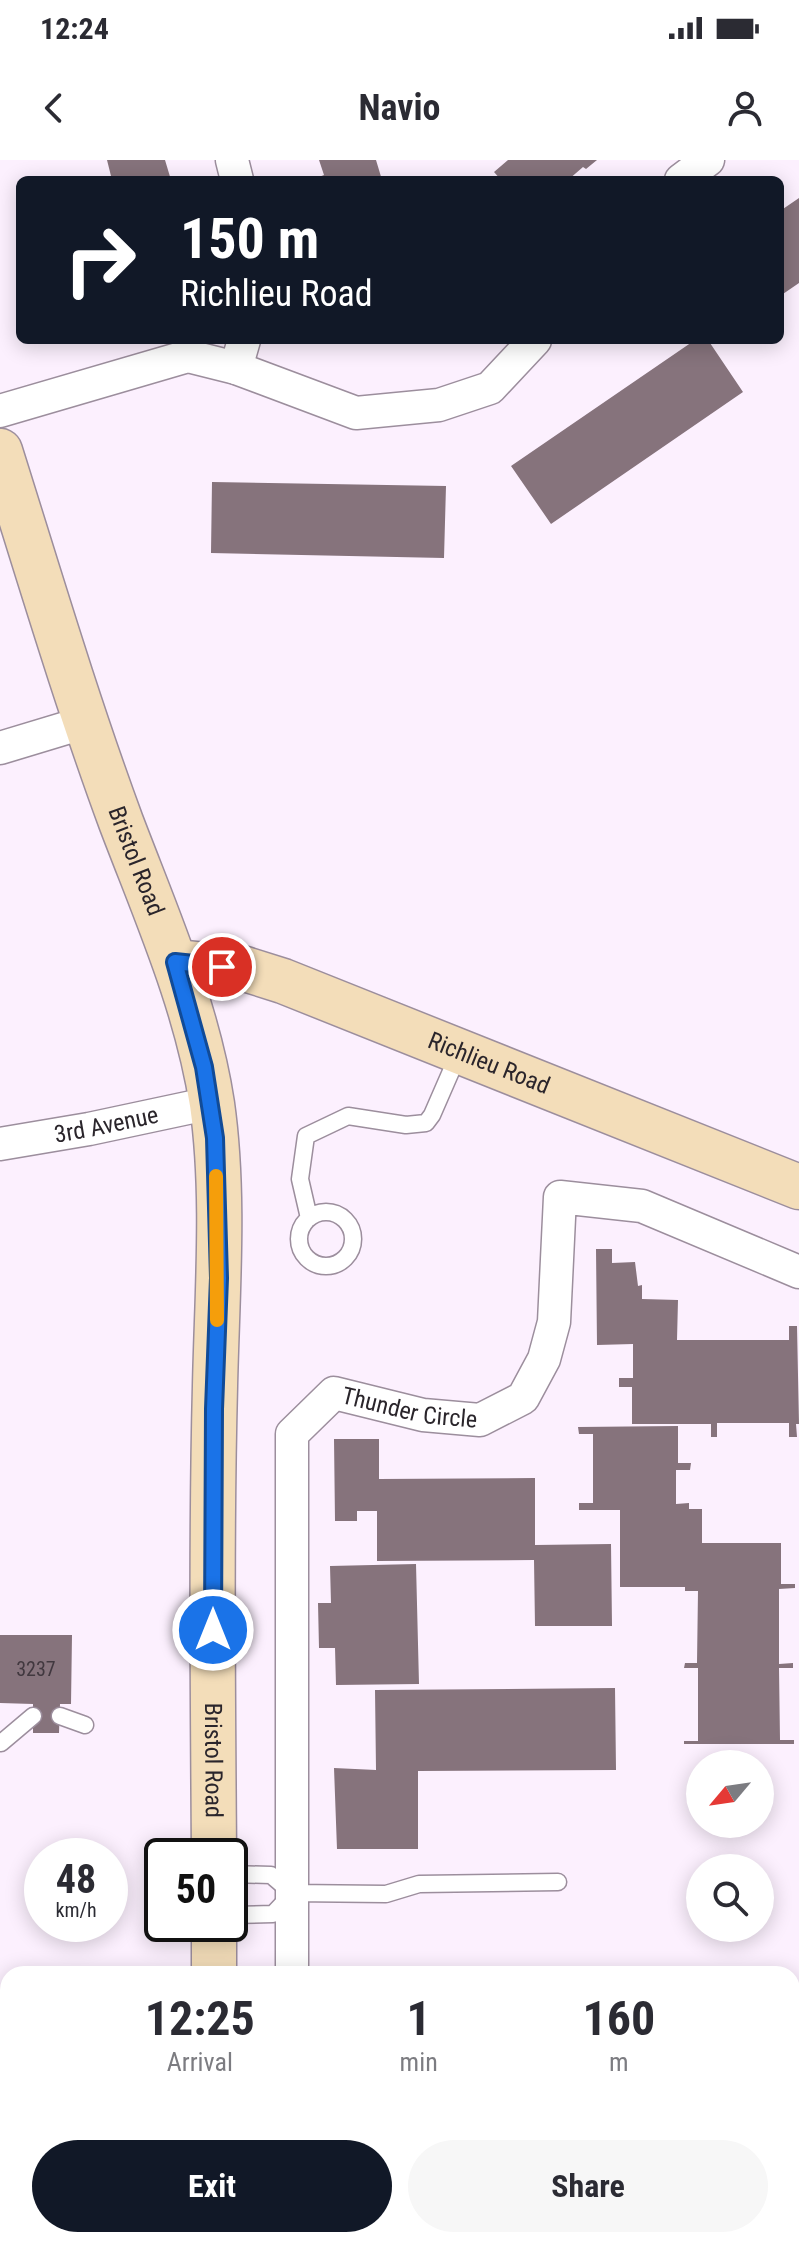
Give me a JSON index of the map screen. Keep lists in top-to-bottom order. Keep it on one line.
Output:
{"streets":{"main road":["Bristol Road","Richlieu Road"],"street":["3rd Avenue","Thunder Circle"]},"crossings":[["Bristol Road","Richlieu Road"],["Bristol Road","3rd Avenue"]],"house_numbers":["3237"],"north":"bottom left","page":{"status":"12:24","header":"Navio","turn":["150 m","Richlieu Road"],"speed":"48 km/h","limit":"50","eta":["12:25","Arrival","1","min","160","m"],"buttons":["Exit","Share"]}}
